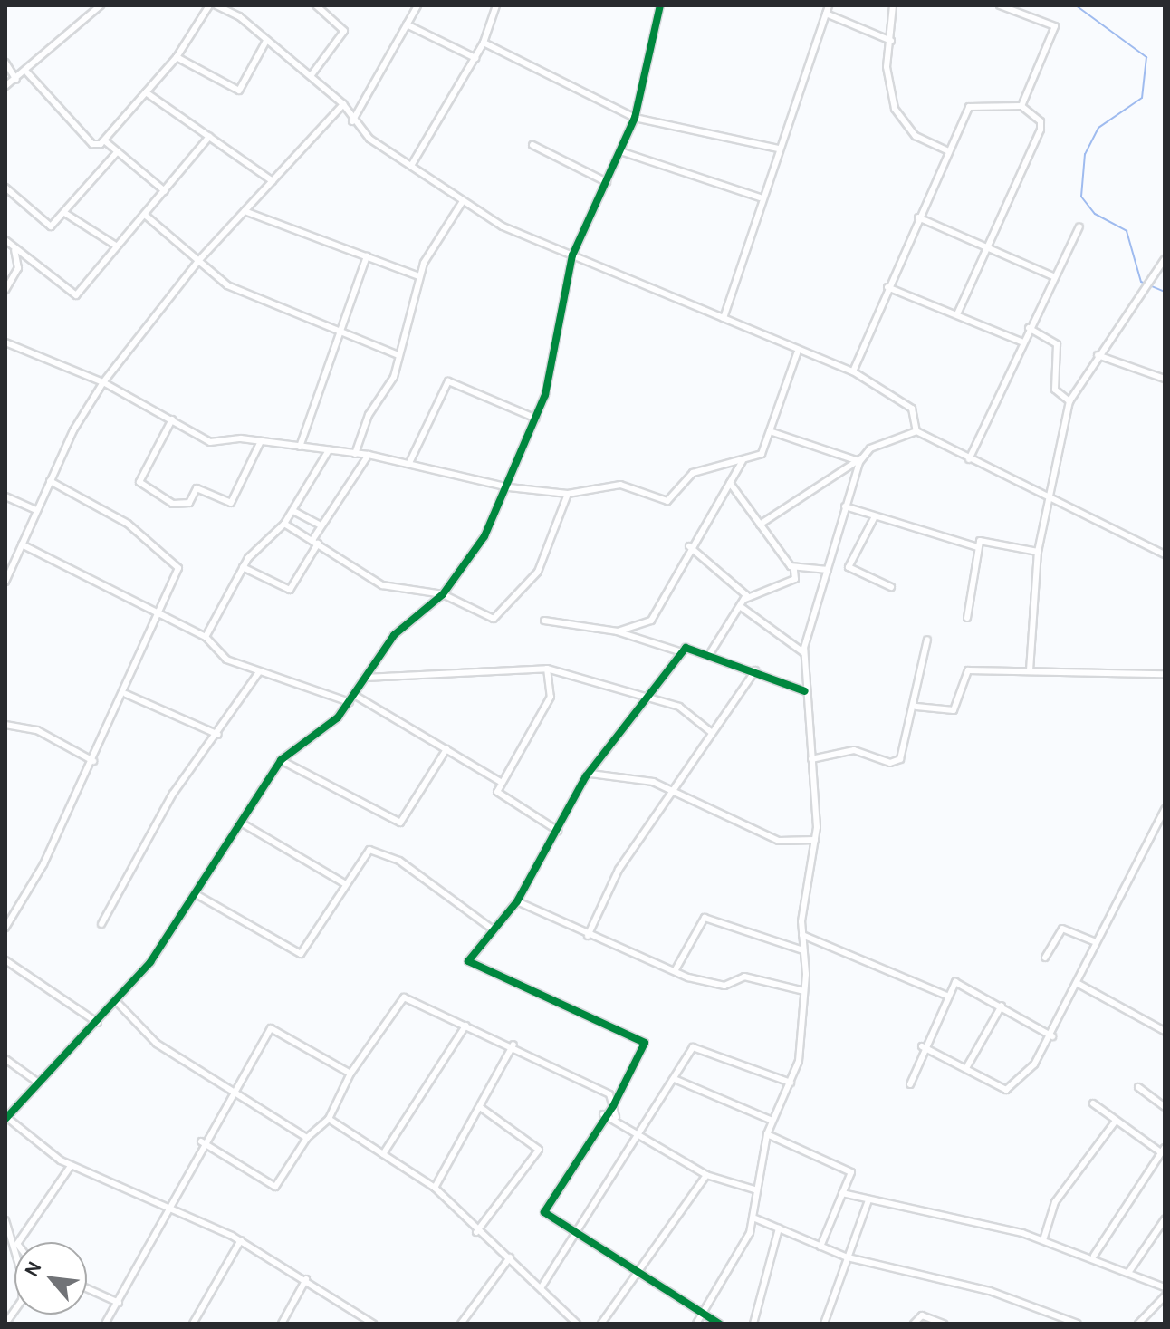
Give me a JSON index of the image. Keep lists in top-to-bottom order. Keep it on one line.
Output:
{"north":"top left"}
